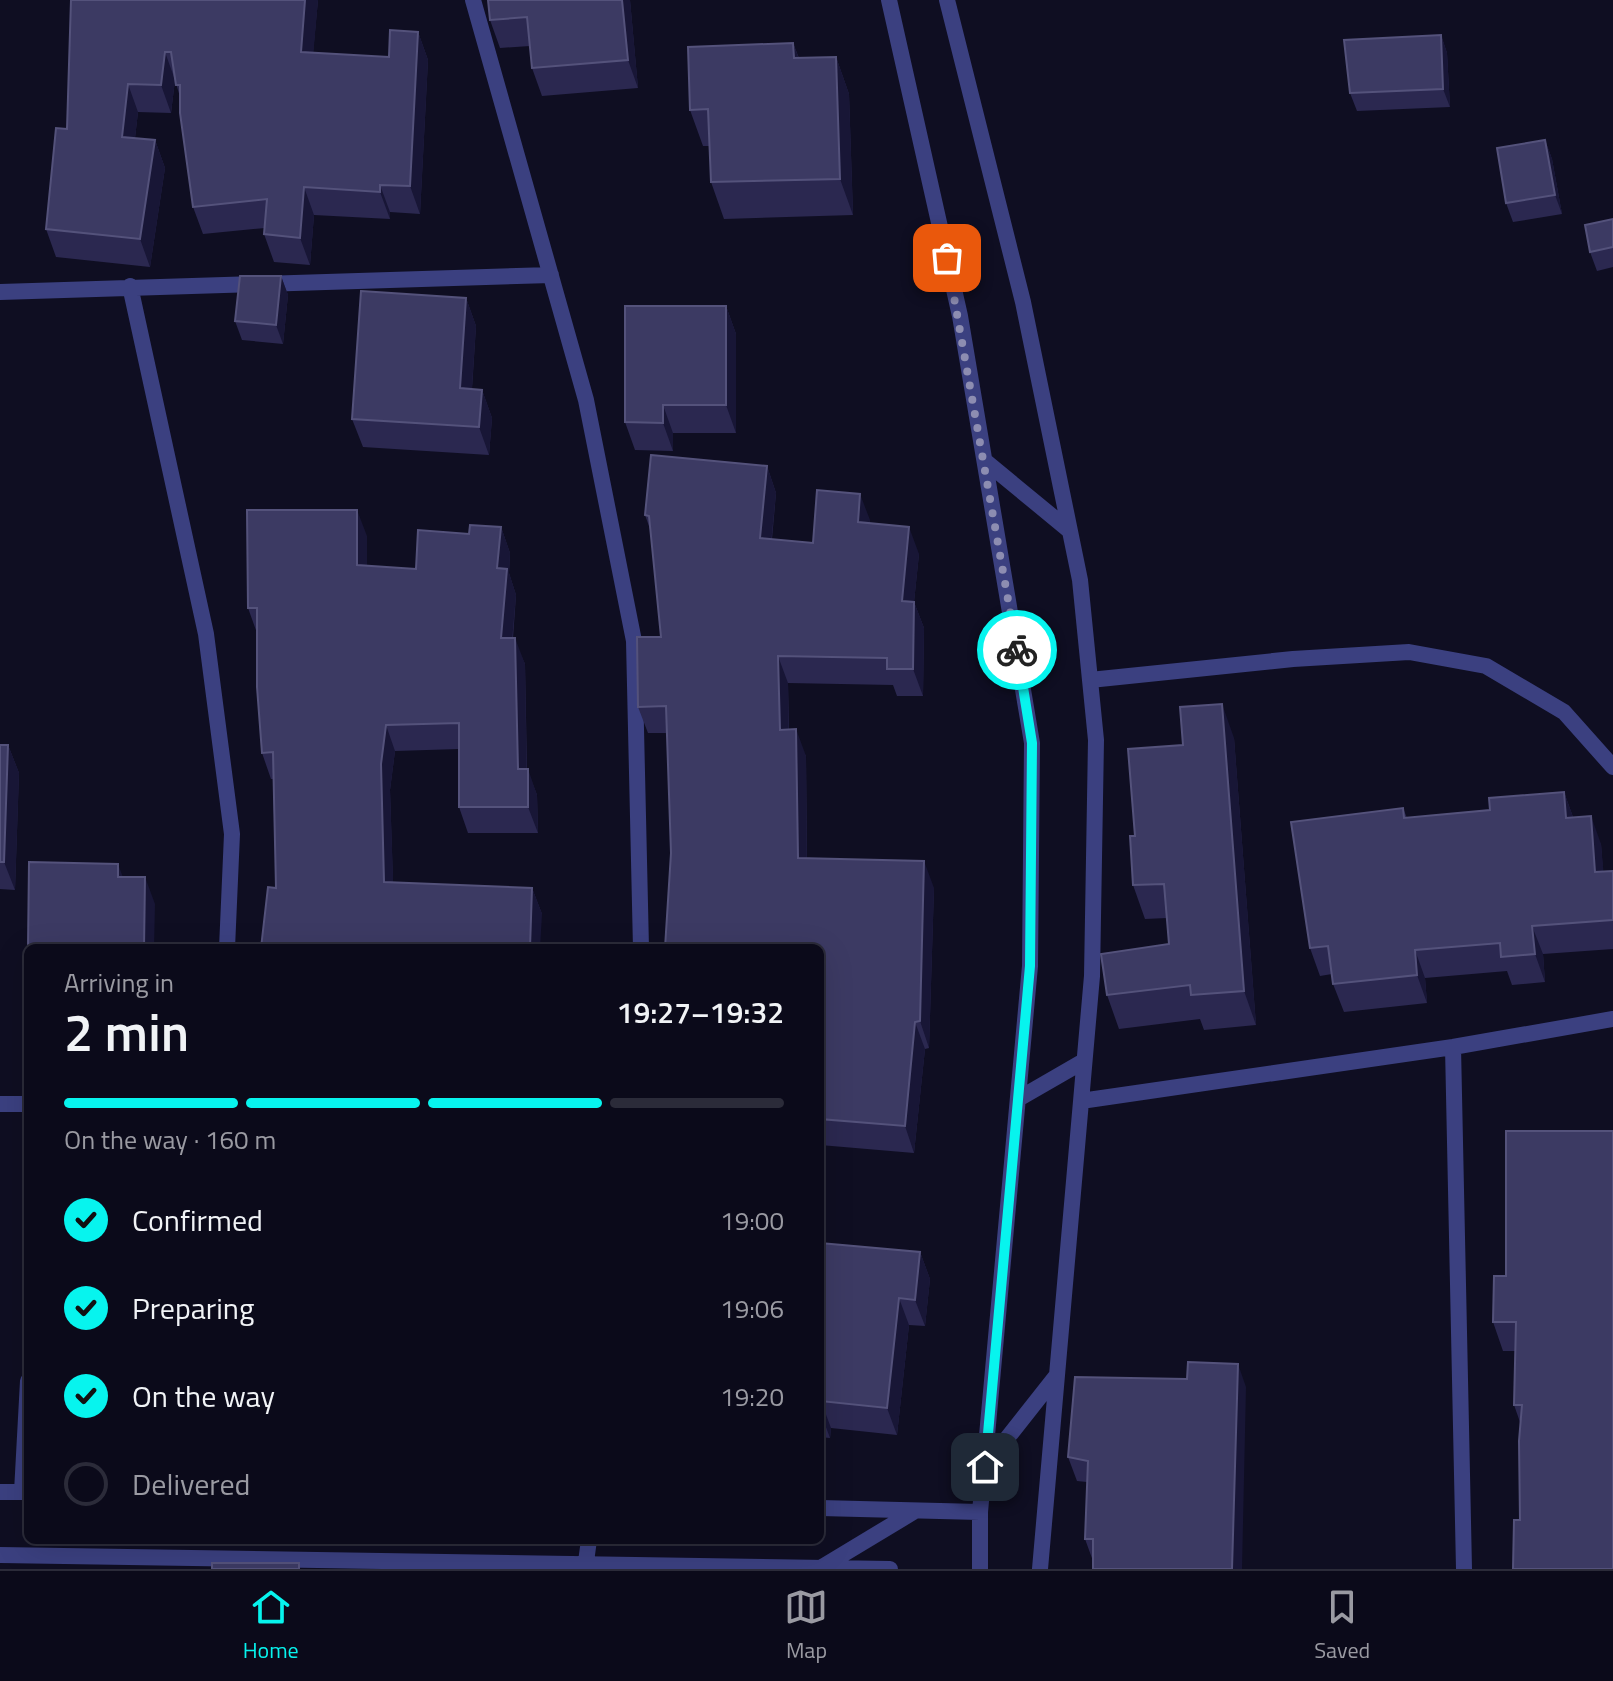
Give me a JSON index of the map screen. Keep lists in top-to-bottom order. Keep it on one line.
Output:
{"page":{"heading":["2 min","Arriving in","19:27–19:32"],"bar":"On the way · 160 m","list":[["Confirmed","19:00"],["Preparing","19:06"],["On the way","19:20"],"Delivered"],"tabs":["Home","Map","Saved"]}}
